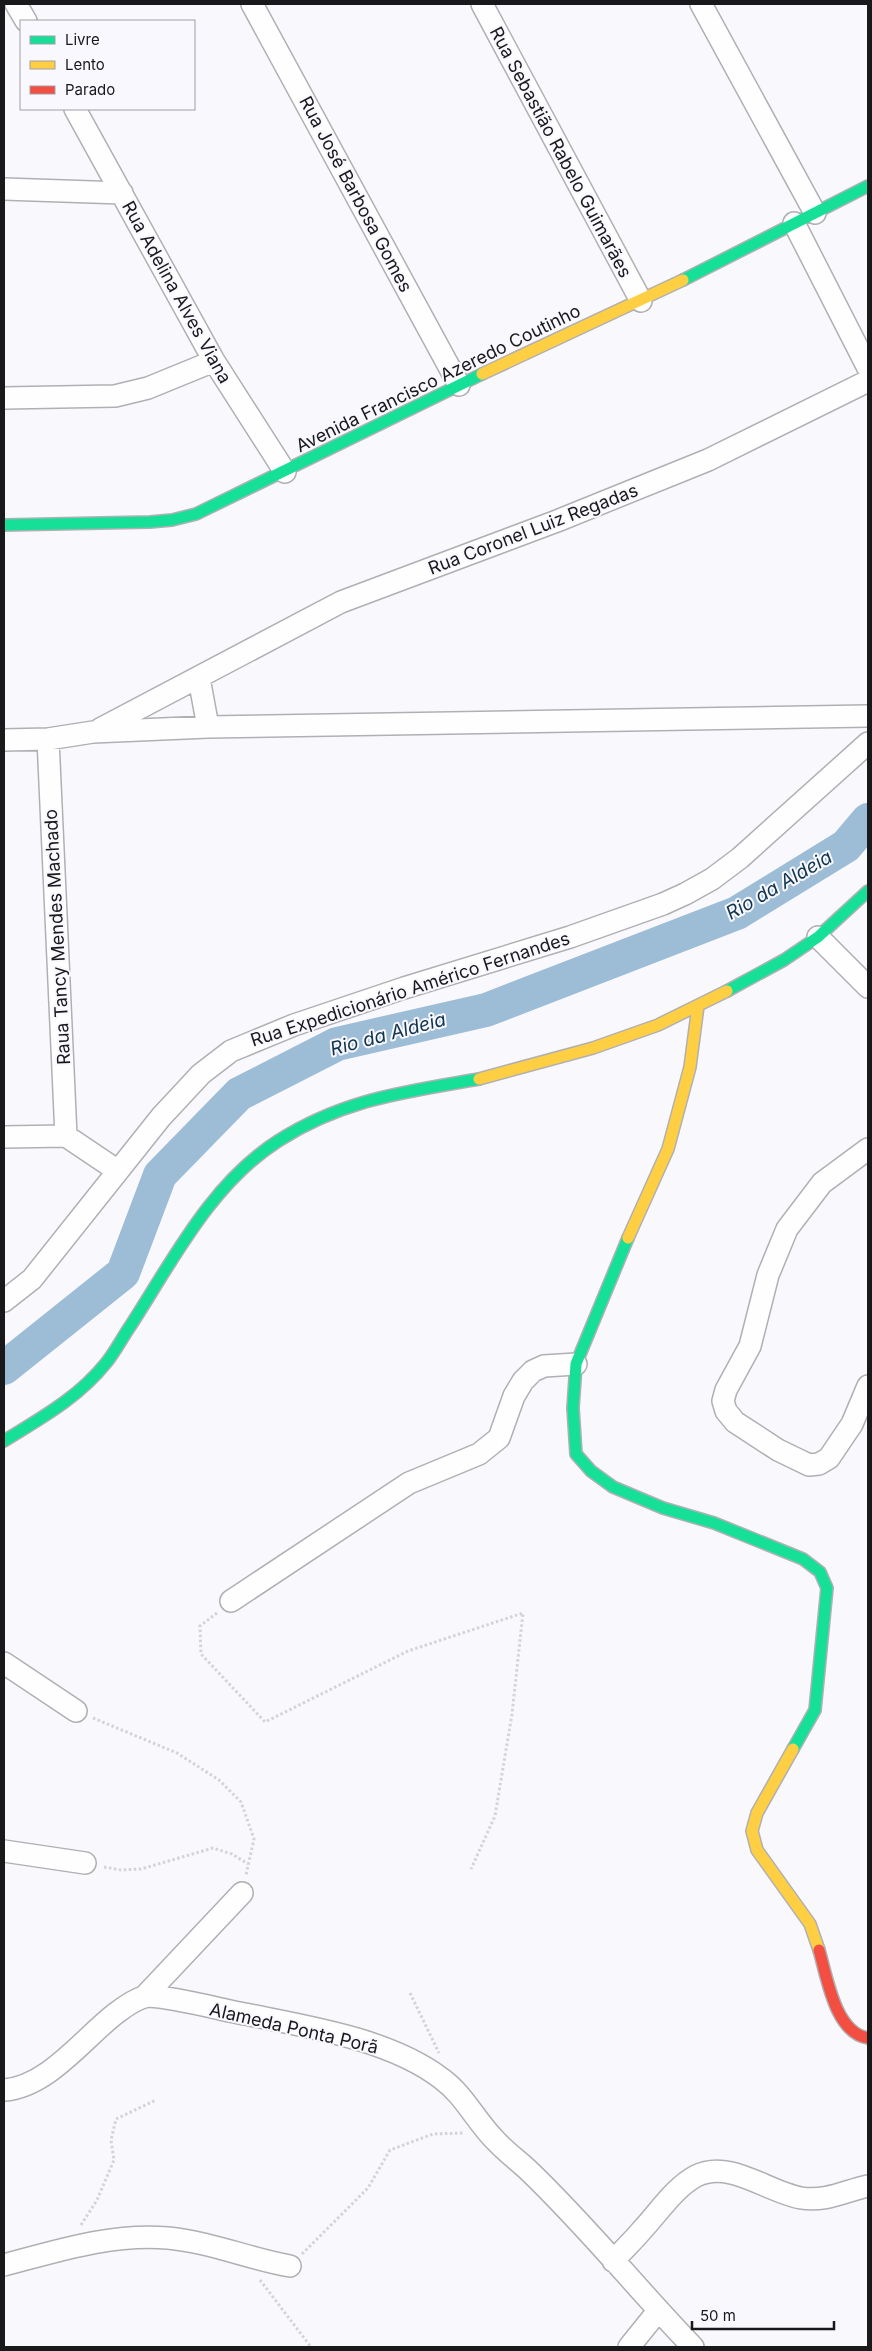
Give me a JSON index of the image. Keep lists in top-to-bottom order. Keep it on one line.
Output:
{"streets":{"street":["Rua Sebastião Rabelo Guimarães","Rua José Barbosa Gomes","Rua Adelina Alves Viana","Avenida Francisco Azeredo Coutinho","Rua Coronel Luiz Regadas","Raua Tancy Mendes Machado","Rua Expedicionário Américo Fernandes","Alameda Ponta Porã"]},"crossings":[["Rua Sebastião Rabelo Guimarães","Avenida Francisco Azeredo Coutinho"],["Rua José Barbosa Gomes","Avenida Francisco Azeredo Coutinho"],["Rua Adelina Alves Viana","Avenida Francisco Azeredo Coutinho"],["Rua Coronel Luiz Regadas","Raua Tancy Mendes Machado"]],"water":["Rio da Aldeia"],"legend":["Livre","Lento","Parado"],"scale_bar":"50 m"}
